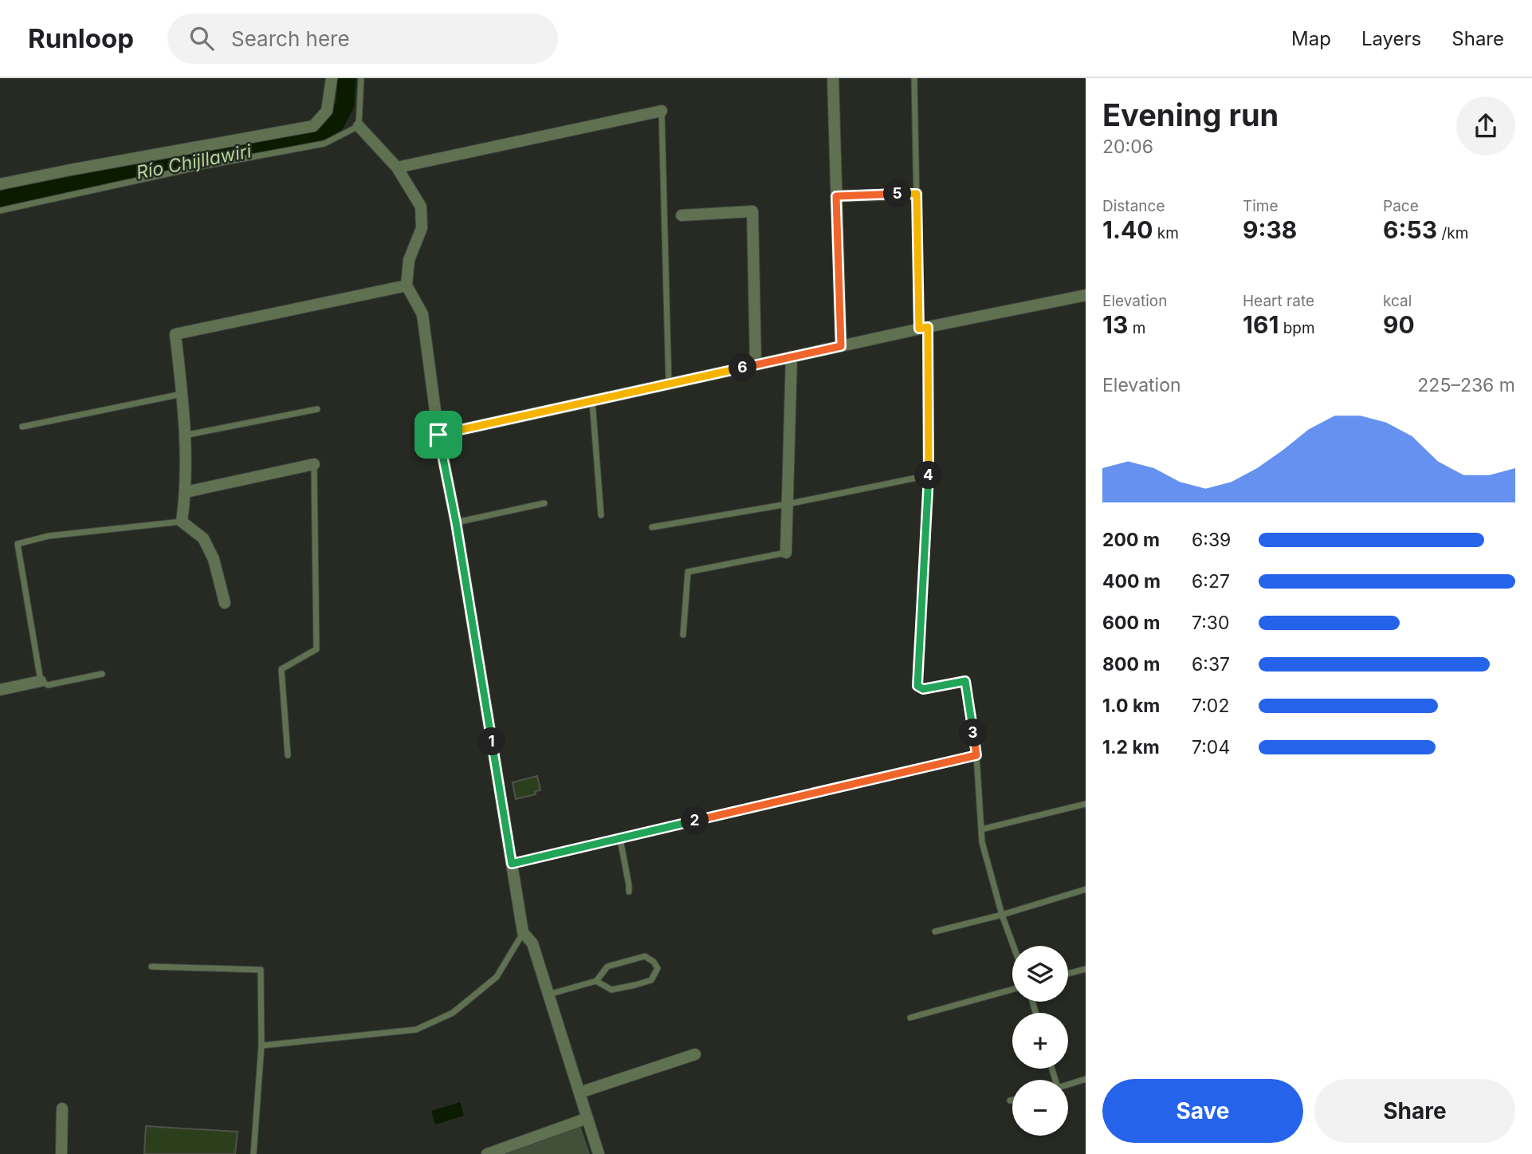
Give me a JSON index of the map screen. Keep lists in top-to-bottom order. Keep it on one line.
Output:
{"water":["Río Chijllawiri"],"page":{"header":"Runloop","search":"Search here","nav":["Map","Layers","Share"],"heading":["Evening run","20:06"],"stats":[["Distance","1.40 km"],["Time","9:38"],["Pace","6:53 /km"],["Elevation","13 m"],["Heart rate","161 bpm"],["kcal","90"]],"pins":["5","6","4","3","1","2"],"chart":["Elevation","225–236 m"],"list":[{"name":"200 m","note":"6:39"},{"name":"400 m","note":"6:27"},{"name":"600 m","note":"7:30"},{"name":"800 m","note":"6:37"},{"name":"1.0 km","note":"7:02"},{"name":"1.2 km","note":"7:04"}],"map_buttons":["+","−"],"buttons":["Save","Share"]}}
